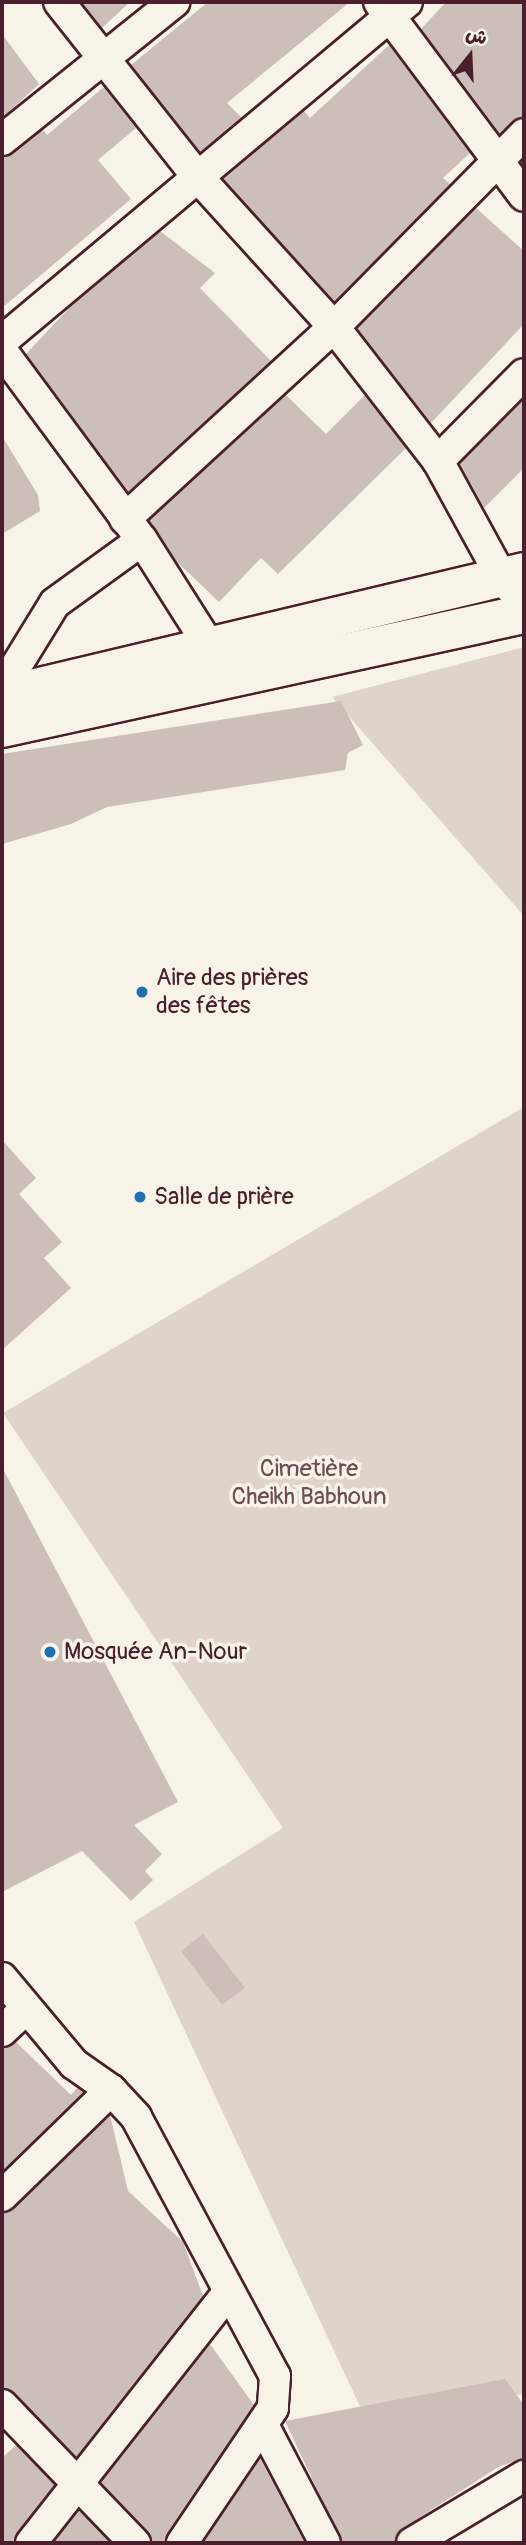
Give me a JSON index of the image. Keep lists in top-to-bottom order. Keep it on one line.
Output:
{"parks":["Cimetière Cheikh Babhoun"],"places":["Aire des prières des fêtes","Salle de prière","Mosquée An-Nour"],"north":"top"}
